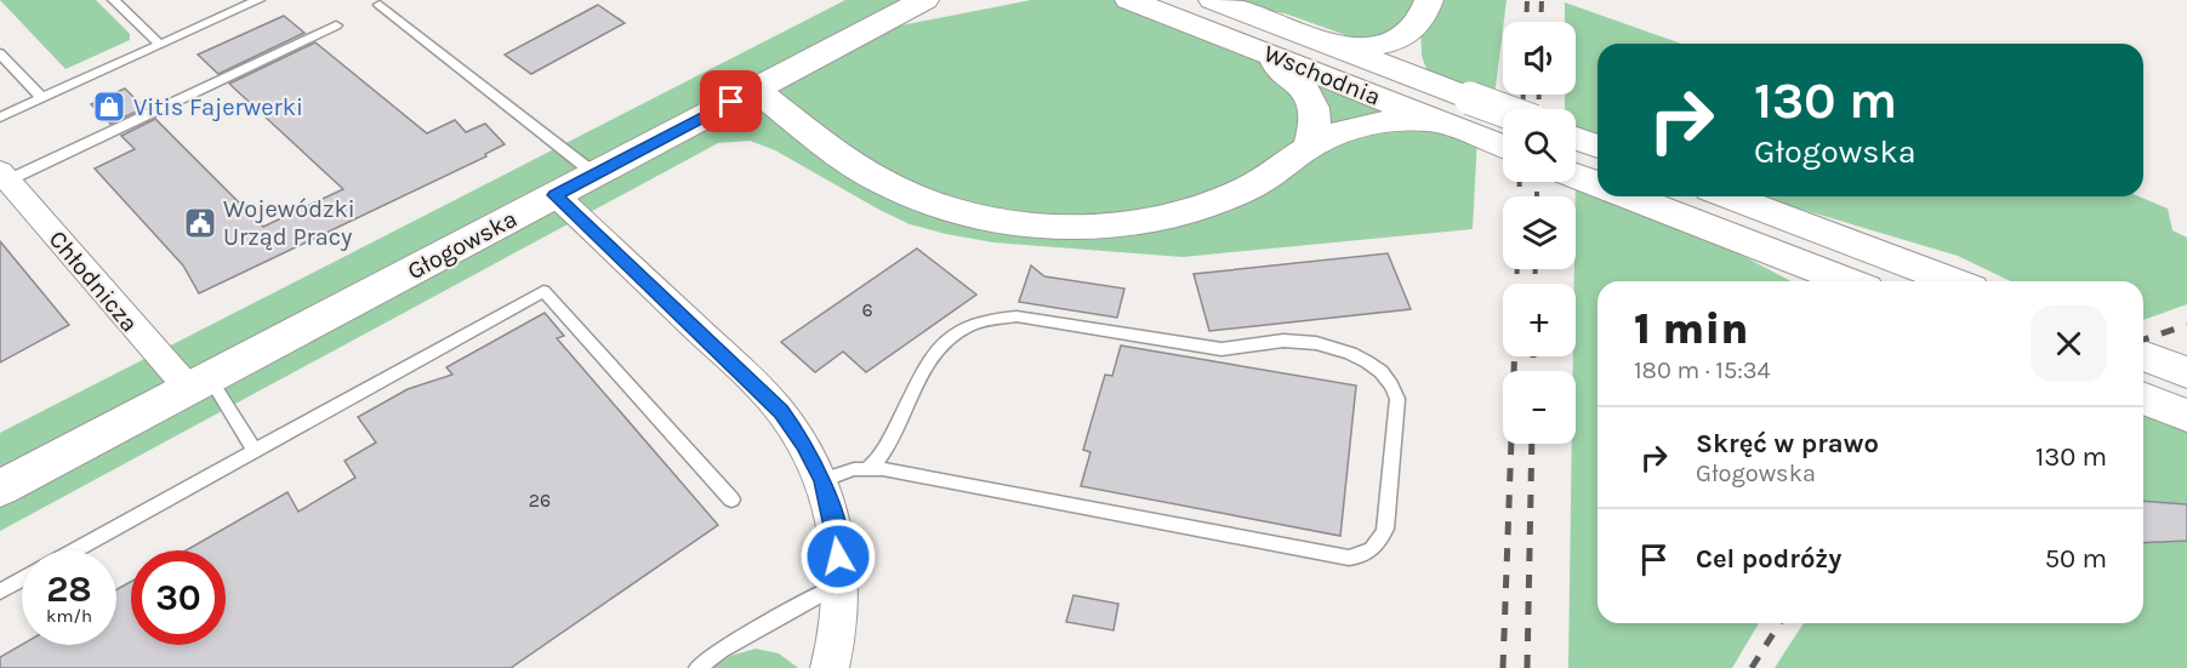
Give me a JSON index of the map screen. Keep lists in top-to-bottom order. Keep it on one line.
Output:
{"streets":{"street":["Wschodnia","Głogowska","Chłodnicza"]},"crossings":[["Głogowska","Chłodnicza"]],"places":{"shop":["Vitis Fajerwerki"],"public building":["Wojewódzki Urząd Pracy"]},"house_numbers":["6","26"],"page":{"map_buttons":["+","−"],"turn":["130 m","Głogowska"],"heading":["1 min","180 m · 15:34"],"list":[{"name":"Skręć w prawo","note":"Głogowska","value":"130 m"},{"name":"Cel podróży","value":"50 m"}],"speed":"28 km/h","limit":"30"}}
